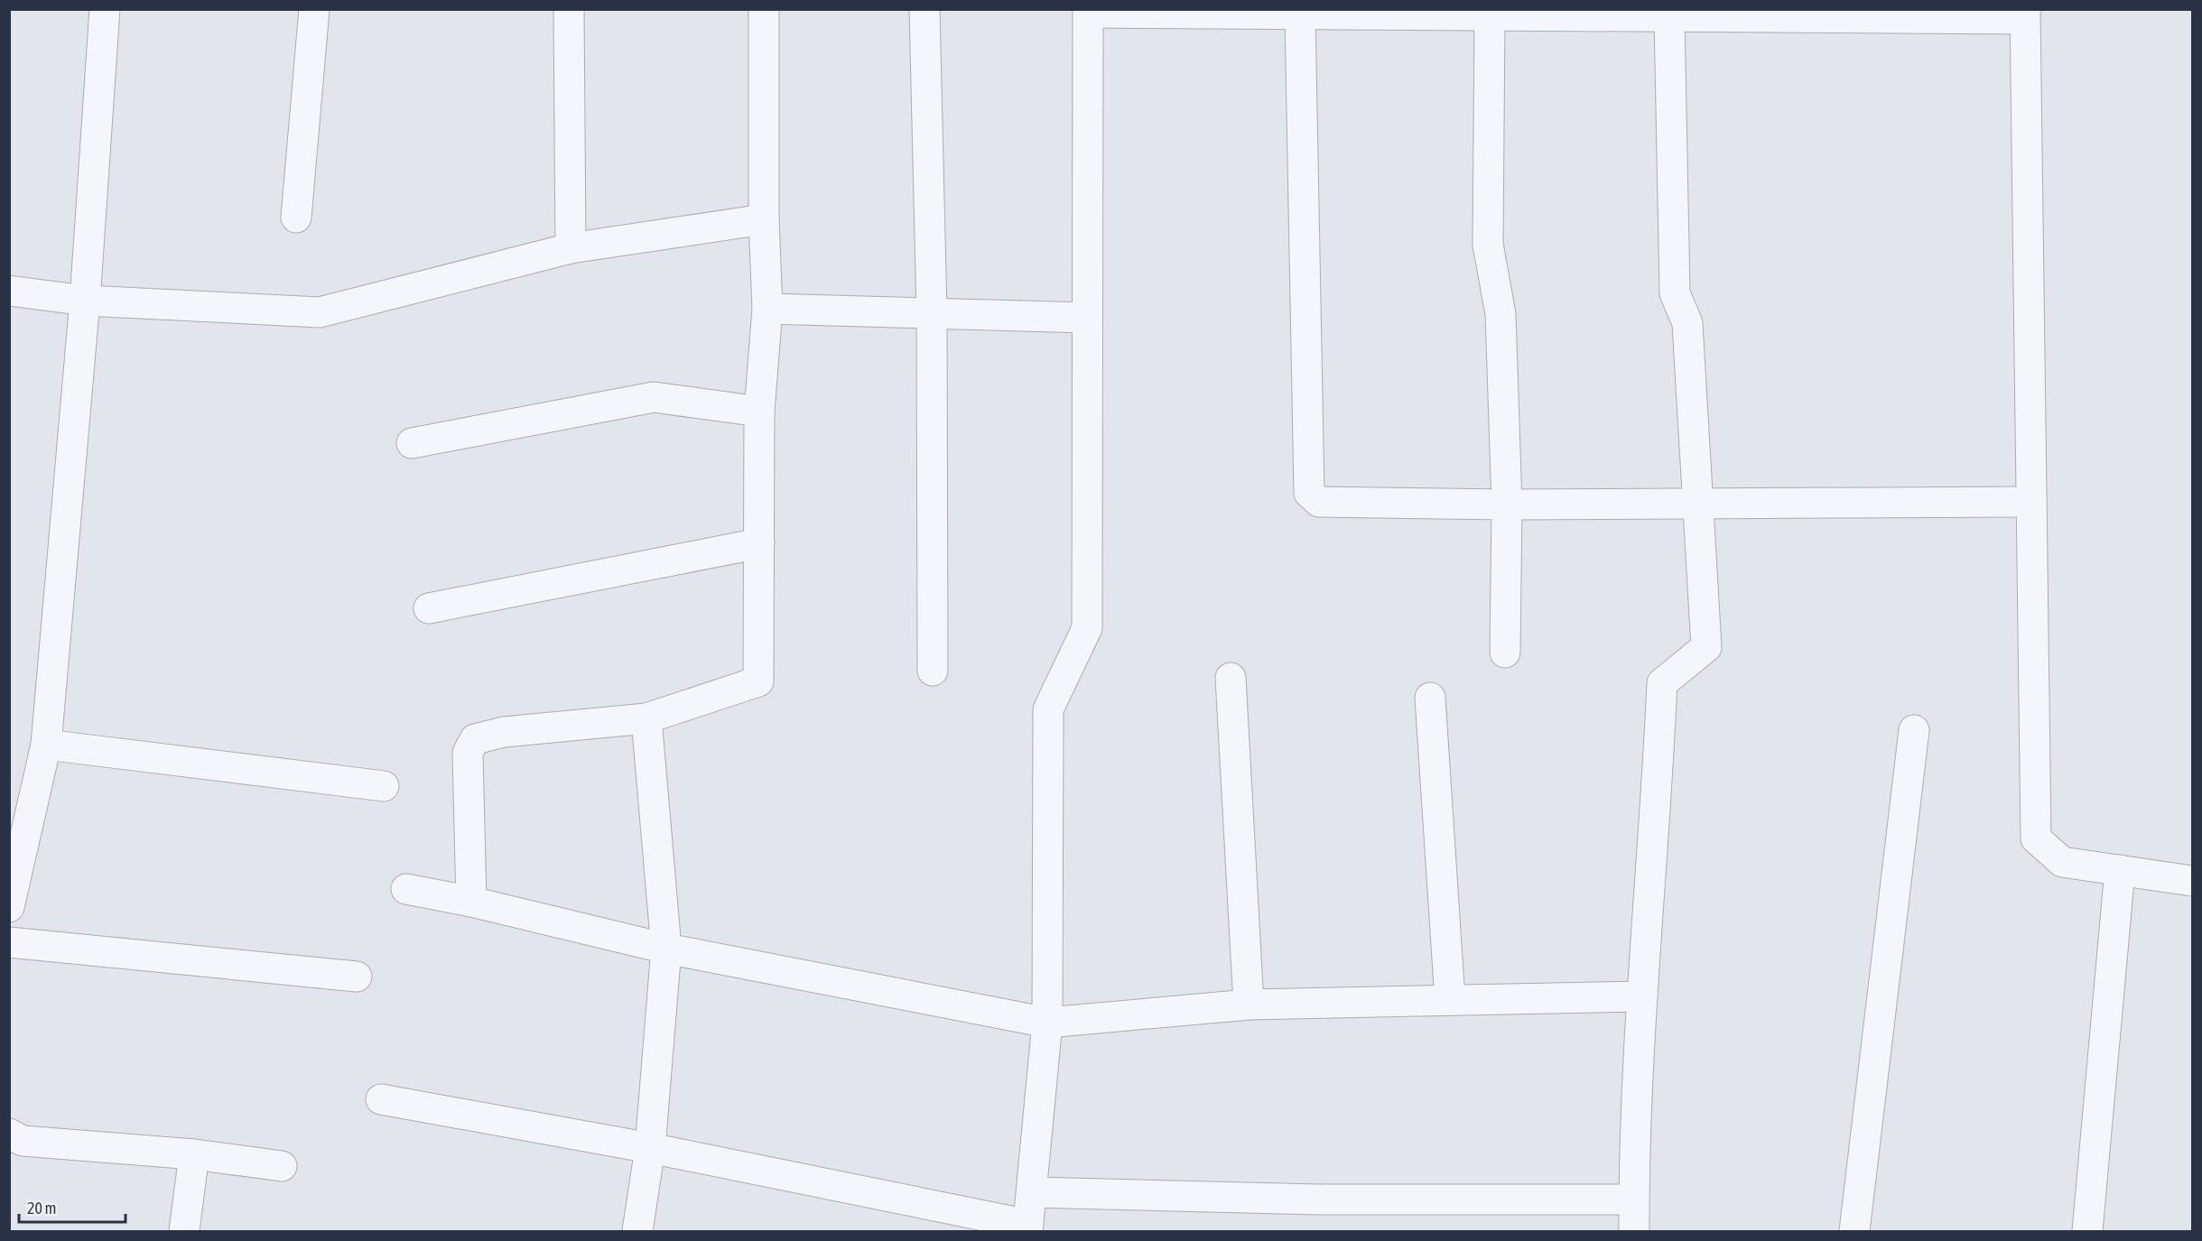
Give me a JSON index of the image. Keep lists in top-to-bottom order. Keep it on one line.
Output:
{"scale_bar":"20 m"}
